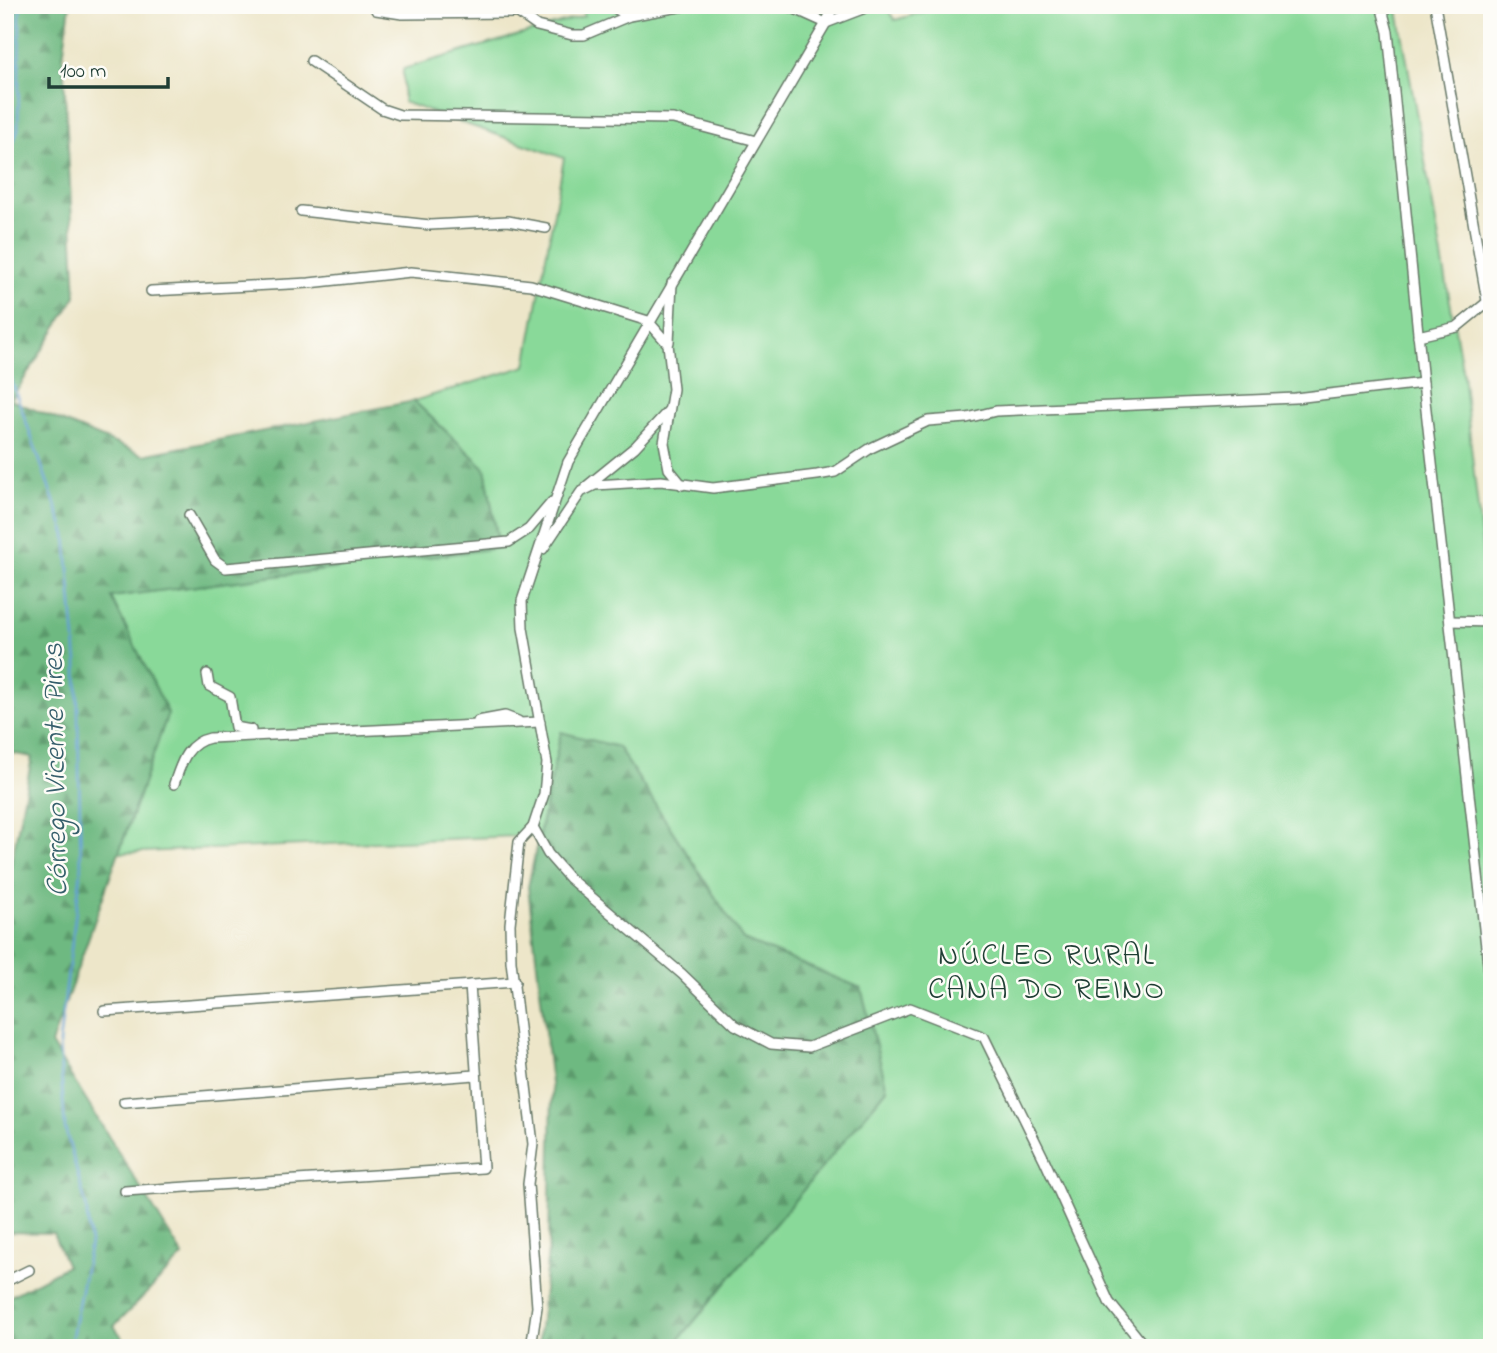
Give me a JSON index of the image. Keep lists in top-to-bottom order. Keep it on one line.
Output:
{"districts":["NÚCLEO RURAL CANA DO REINO"],"water":["Córrego Vicente Pires"],"scale_bar":"100 m"}
